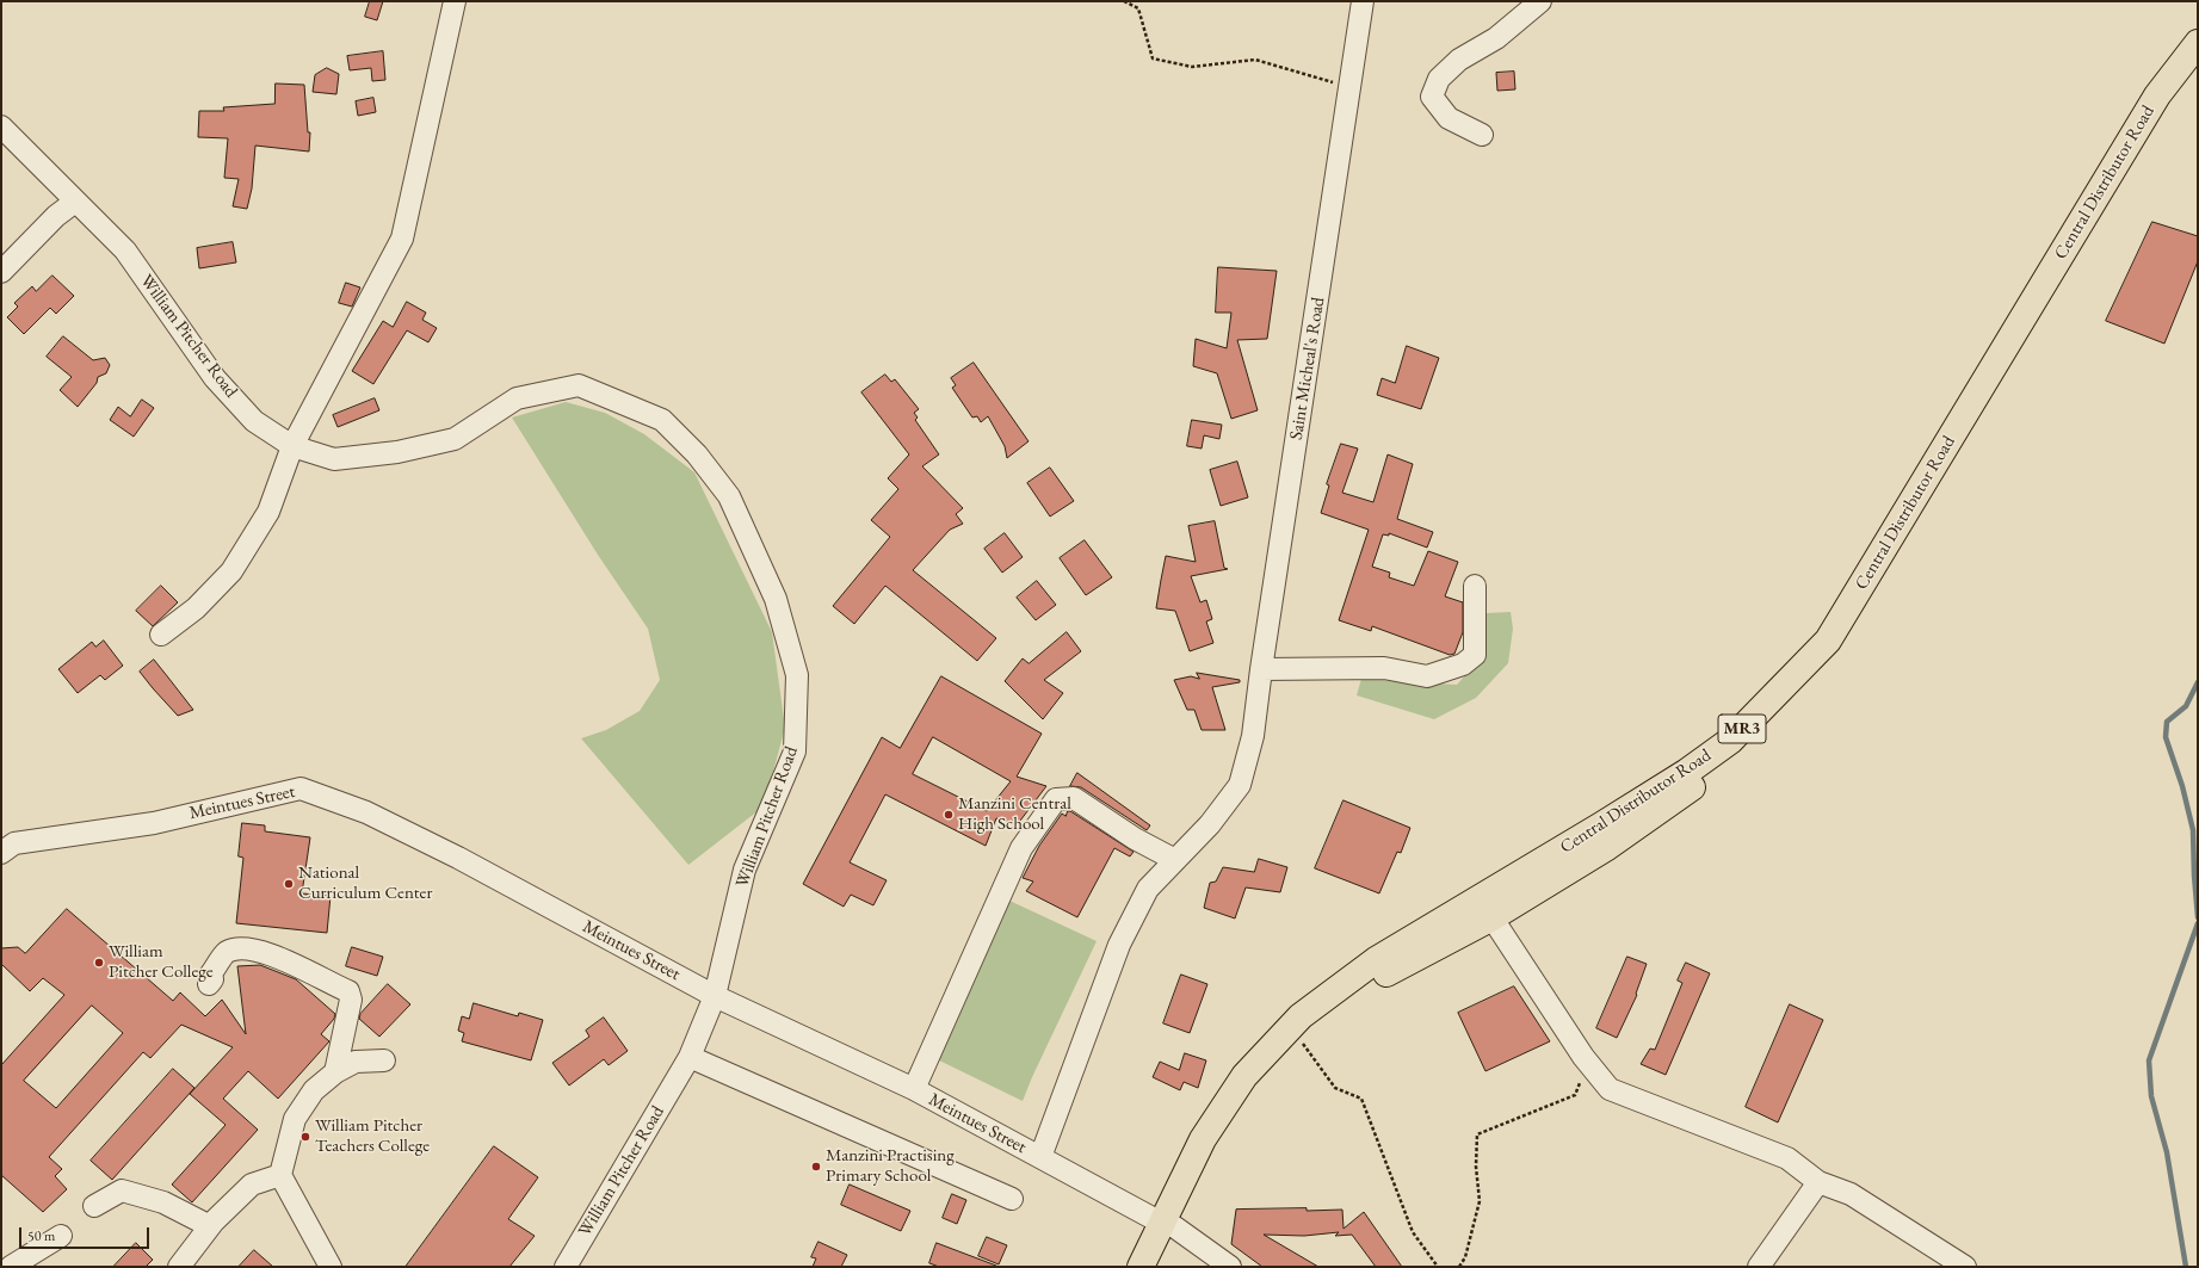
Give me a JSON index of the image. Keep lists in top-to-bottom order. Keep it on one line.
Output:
{"streets":{"highway":["Central Distributor Road","MR3"],"street":["William Pitcher Road","Saint Micheal's Road","Meintues Street"]},"crossings":[["Central Distributor Road","Meintues Street"],["William Pitcher Road","Meintues Street"],["Saint Micheal's Road","Meintues Street"]],"places":["Manzini Central High School","National Curriculum Center","William Pitcher College","William Pitcher Teachers College","Manzini Practising Primary School"],"scale_bar":"50 m"}
